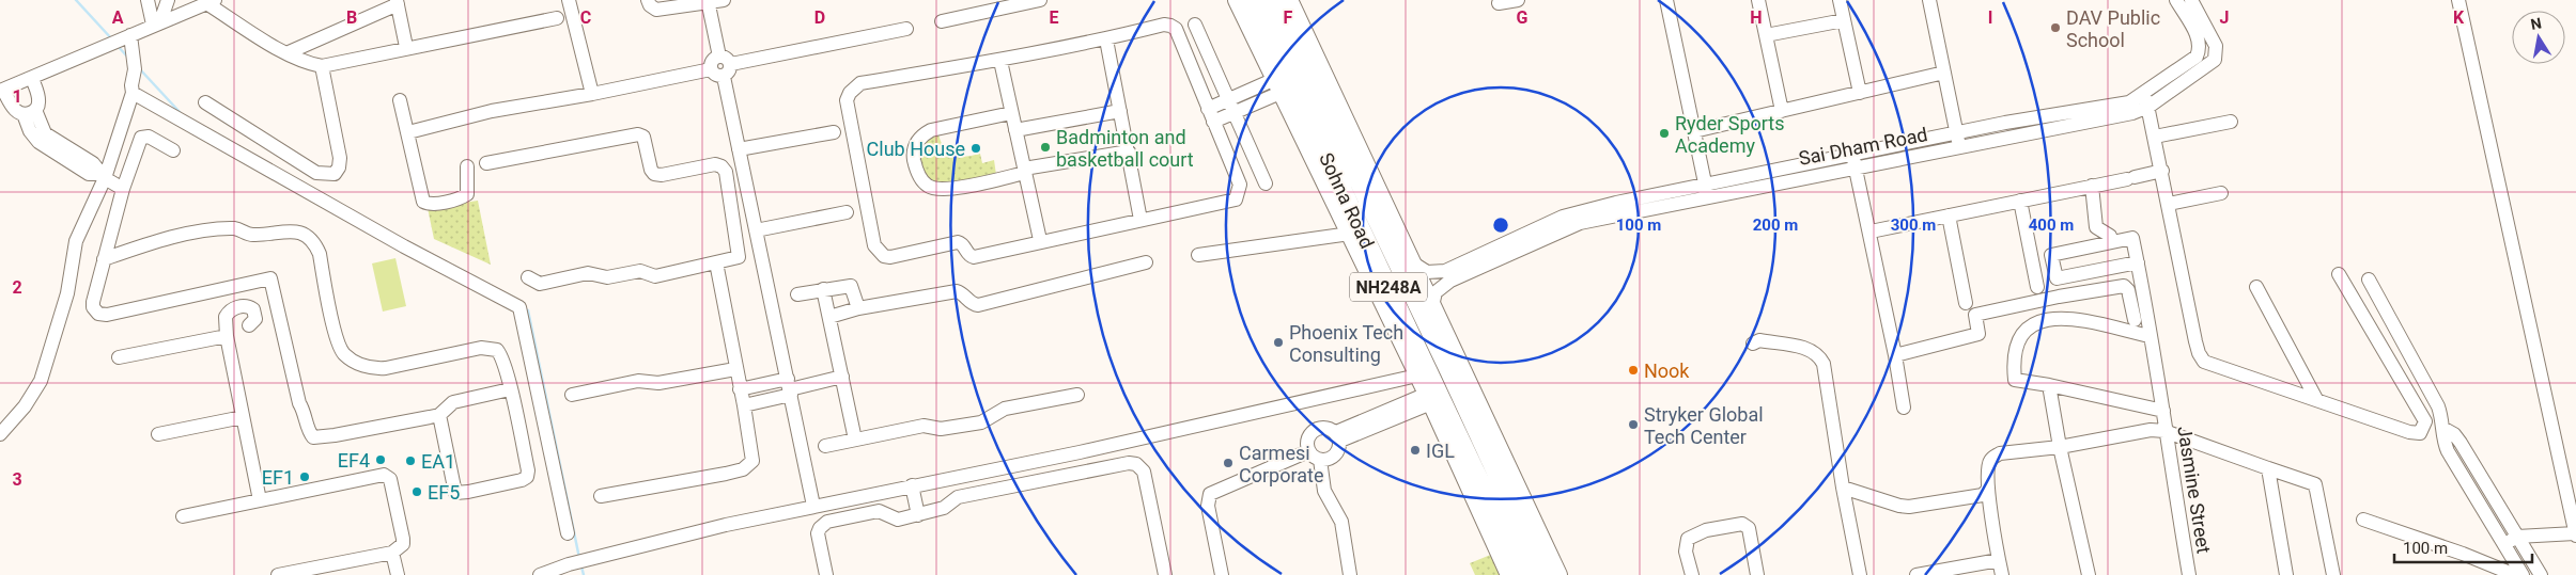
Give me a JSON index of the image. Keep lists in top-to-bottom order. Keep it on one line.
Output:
{"streets":{"highway":["Sohna Road","NH248A"],"street":["Sai Dham Road","Jasmine Street"]},"places":["DAV Public School","Ryder Sports Academy","Badminton and basketball court","Club House","Phoenix Tech Consulting","Nook","Stryker Global Tech Center","IGL","EF4","EA1","Carmesi Corporate","EF1","EF5"],"scale_bar":"100 m","north":"top","grid":{"columns":["A","B","C","D","E","F","G","H","I","J","K"],"rows":["1","2","3"]},"rings":["100 m","200 m","300 m","400 m"]}
